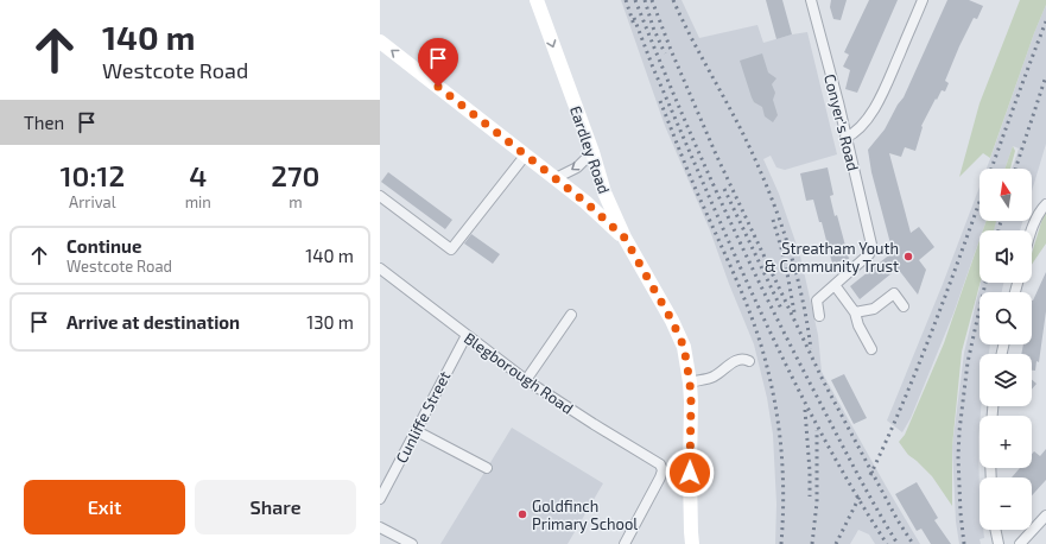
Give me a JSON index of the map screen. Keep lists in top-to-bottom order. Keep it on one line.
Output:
{"streets":{"street":["Conyer's Road","Eardley Road","Blegborough Road","Cunliffe Street"]},"crossings":[["Blegborough Road","Cunliffe Street"]],"places":["Streatham Youth & Community Trust","Goldfinch Primary School"],"north":"top","page":{"turn":["140 m","Westcote Road"],"then":"Then","eta":["10:12","Arrival","4","min","270","m"],"map_buttons":["+","−"],"list":[{"name":"Continue","note":"Westcote Road","value":"140 m"},{"name":"Arrive at destination","value":"130 m"}],"buttons":["Exit","Share"]}}
